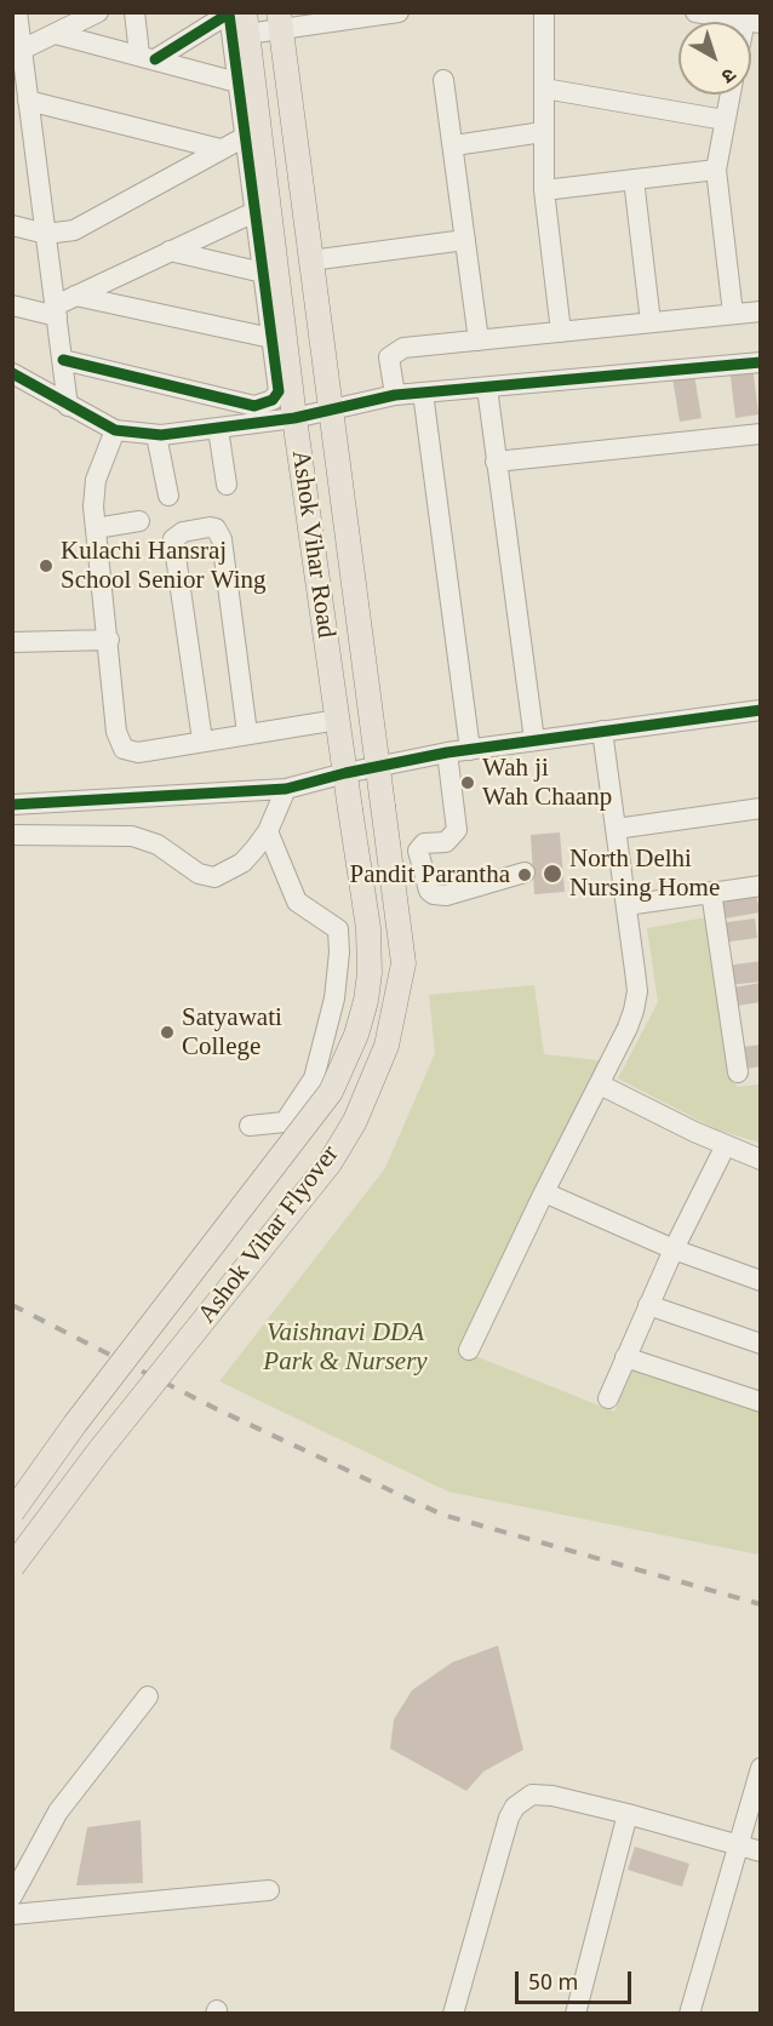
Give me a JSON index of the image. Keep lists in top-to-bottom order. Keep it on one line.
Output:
{"streets":{"main road":["Ashok Vihar Road","Ashok Vihar Flyover"]},"crossings":[["Ashok Vihar Road","Ashok Vihar Flyover"]],"parks":["Vaishnavi DDA Park & Nursery"],"places":["Kulachi Hansraj School Senior Wing","Wah ji Wah Chaanp","North Delhi Nursing Home","Pandit Parantha","Satyawati College"],"scale_bar":"50 m","north":"bottom right"}
